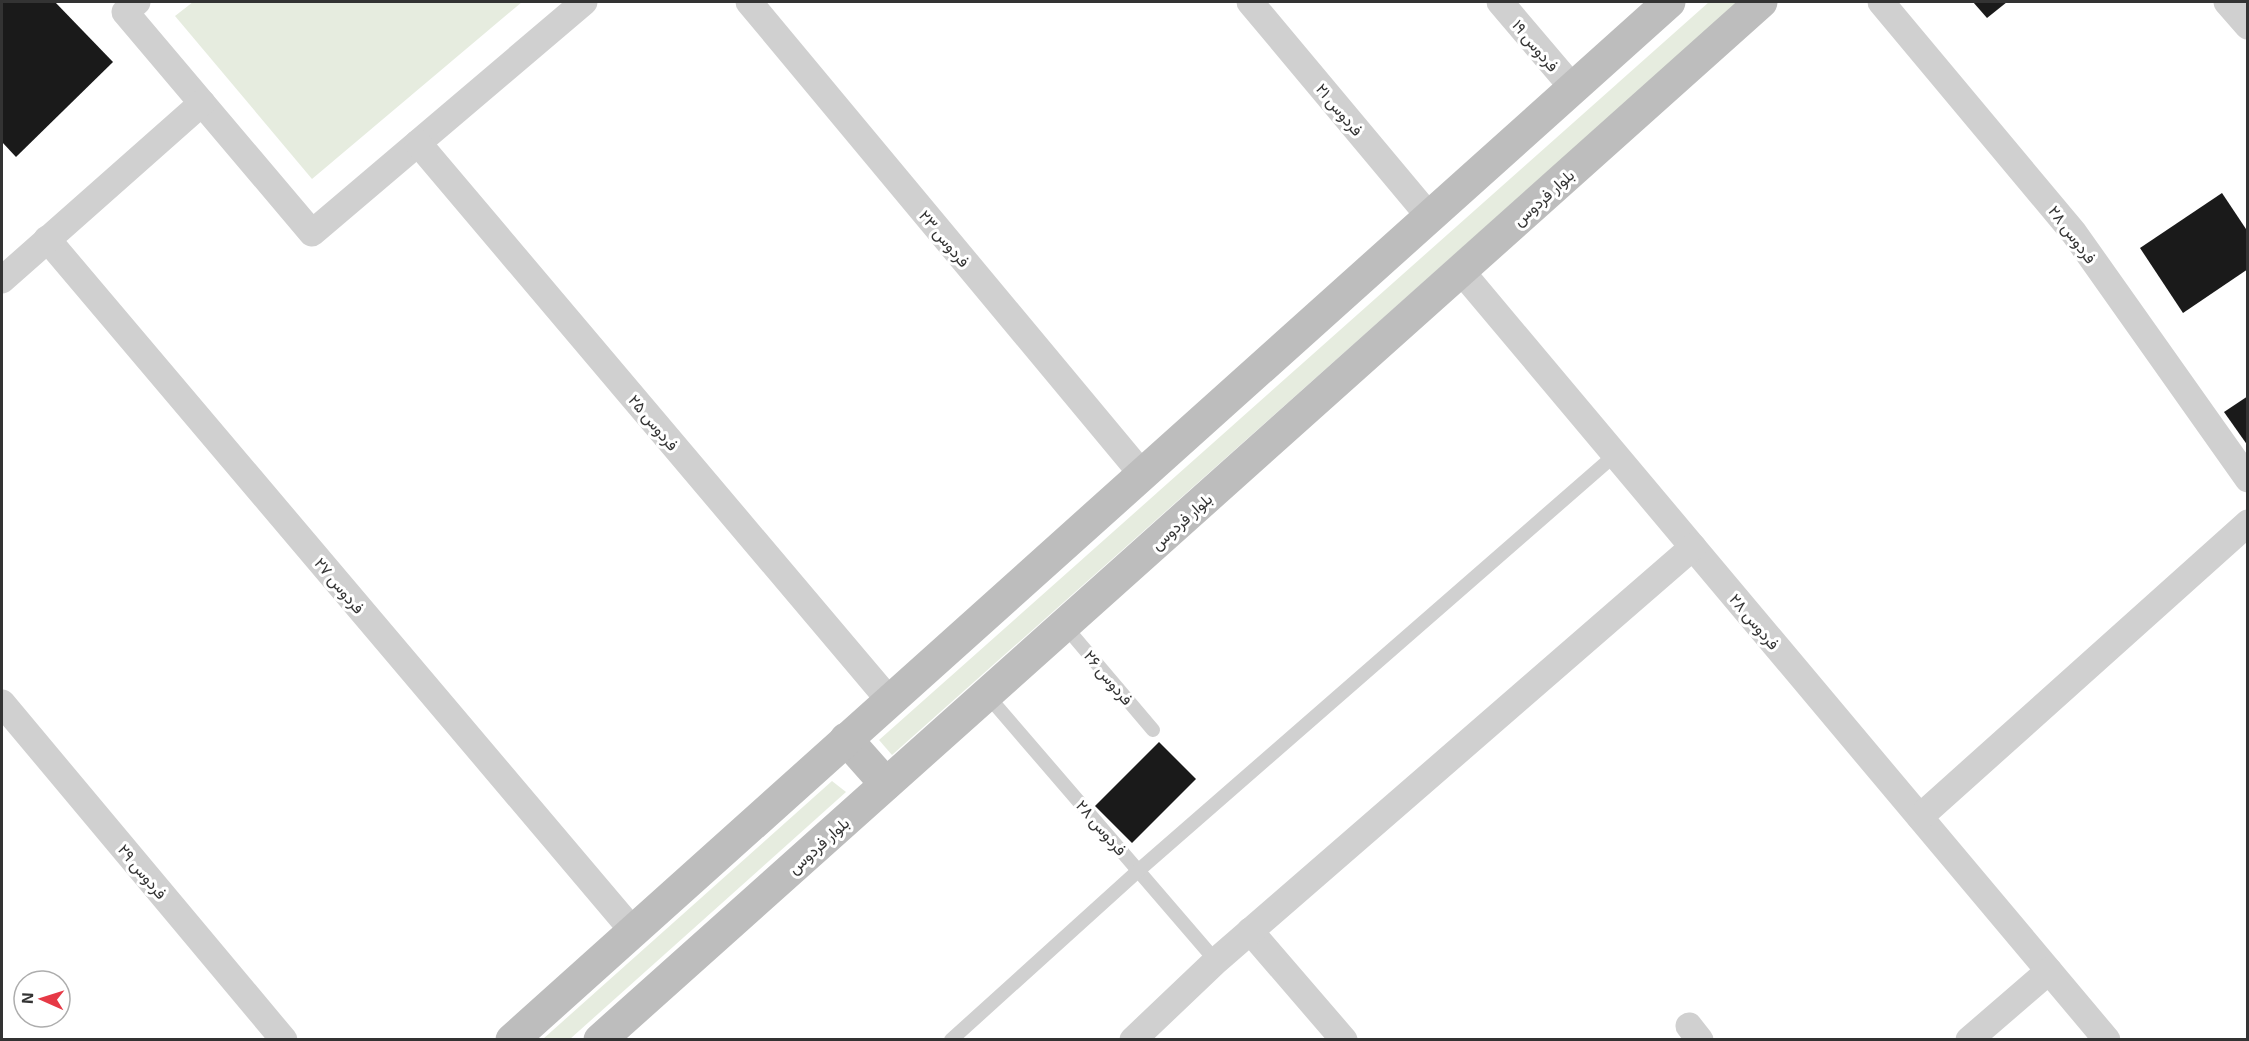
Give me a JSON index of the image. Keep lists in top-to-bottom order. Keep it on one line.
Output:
{"streets":{"main road":["بلوار فردوس"],"street":["فردوس ۱۹","فردوس ۲۱","فردوس ۲۸","فردوس ۲۳","فردوس ۲۵","فردوس ۲۷","فردوس ۲۹"],"lane":["فردوس ۲۶"]},"crossings":[["بلوار فردوس","فردوس ۲۸"],["بلوار فردوس","فردوس ۲۶"]],"north":"left"}
